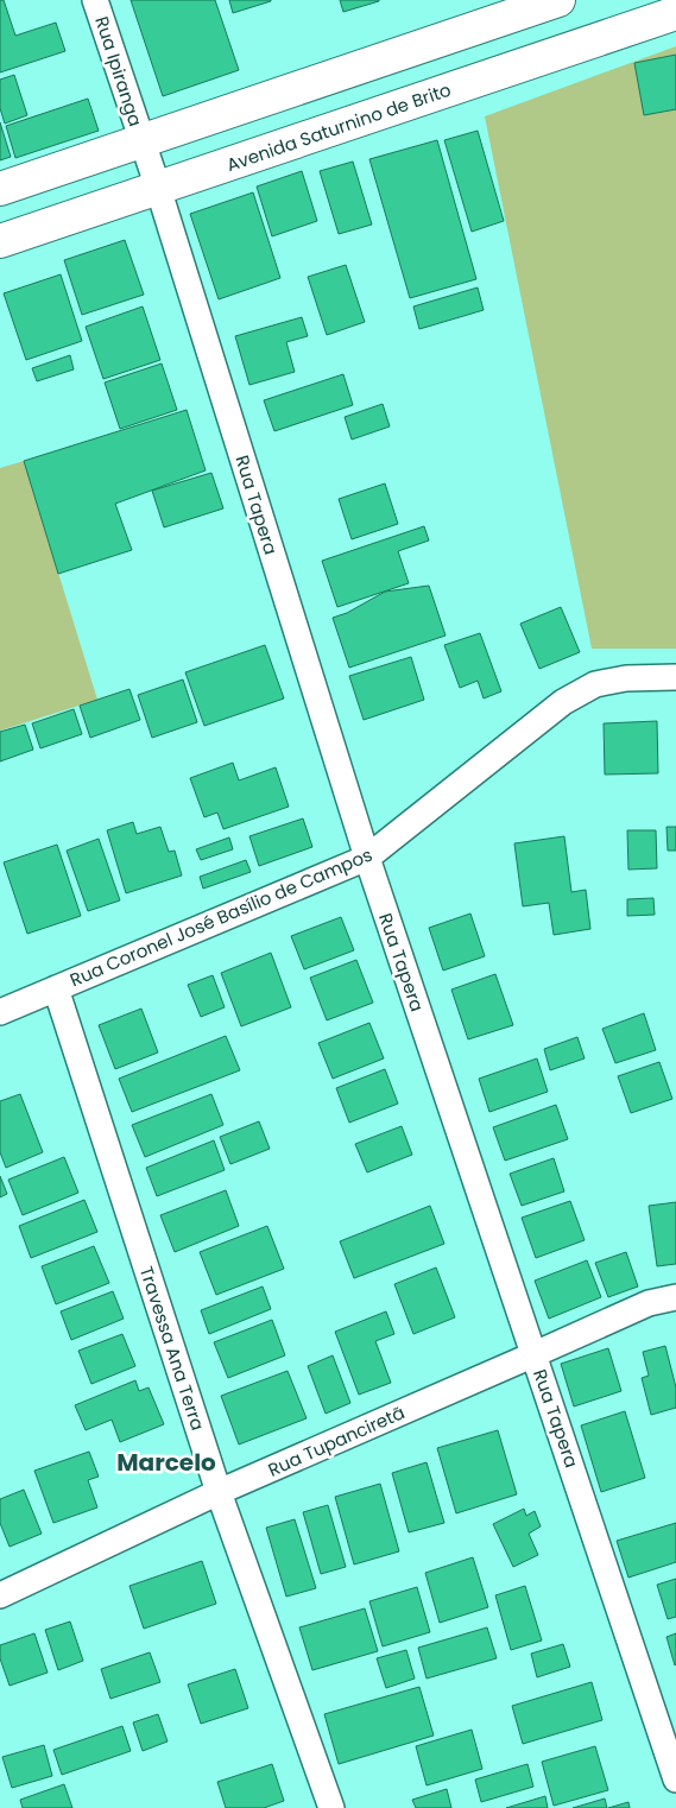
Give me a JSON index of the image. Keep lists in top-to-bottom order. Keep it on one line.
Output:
{"streets":{"main road":["Avenida Saturnino de Brito"],"street":["Rua Ipiranga","Rua Tapera","Rua Coronel José Basílio de Campos","Travessa Ana Terra","Rua Tupanciretã"]},"crossings":[["Rua Ipiranga","Rua Tapera"],["Avenida Saturnino de Brito","Rua Tapera"],["Rua Tapera","Rua Coronel José Basílio de Campos"],["Rua Tapera","Rua Tupanciretã"],["Rua Coronel José Basílio de Campos","Travessa Ana Terra"],["Travessa Ana Terra","Rua Tupanciretã"]],"districts":["Marcelo"]}
